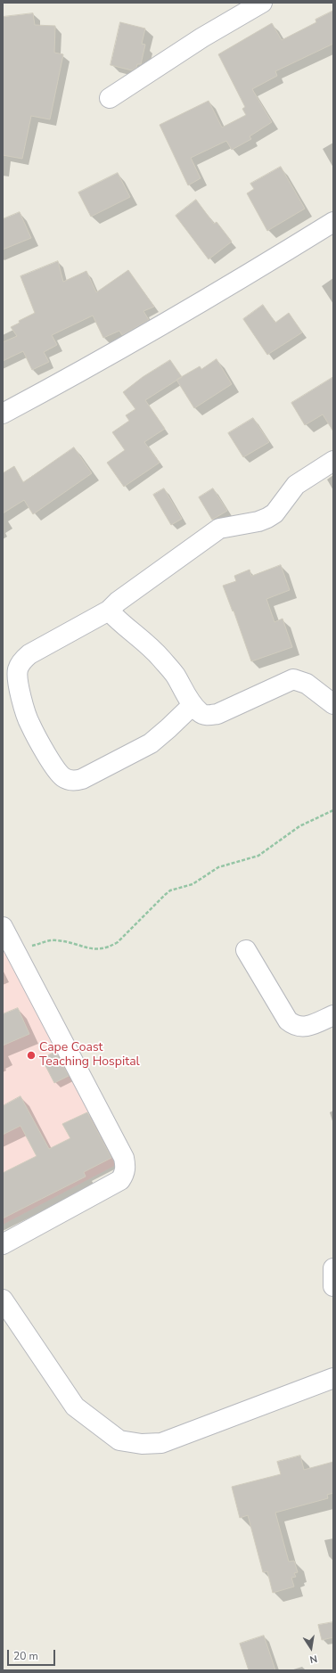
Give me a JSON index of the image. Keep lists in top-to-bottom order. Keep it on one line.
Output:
{"places":["Cape Coast Teaching Hospital"],"scale_bar":"20 m","north":"bottom"}
